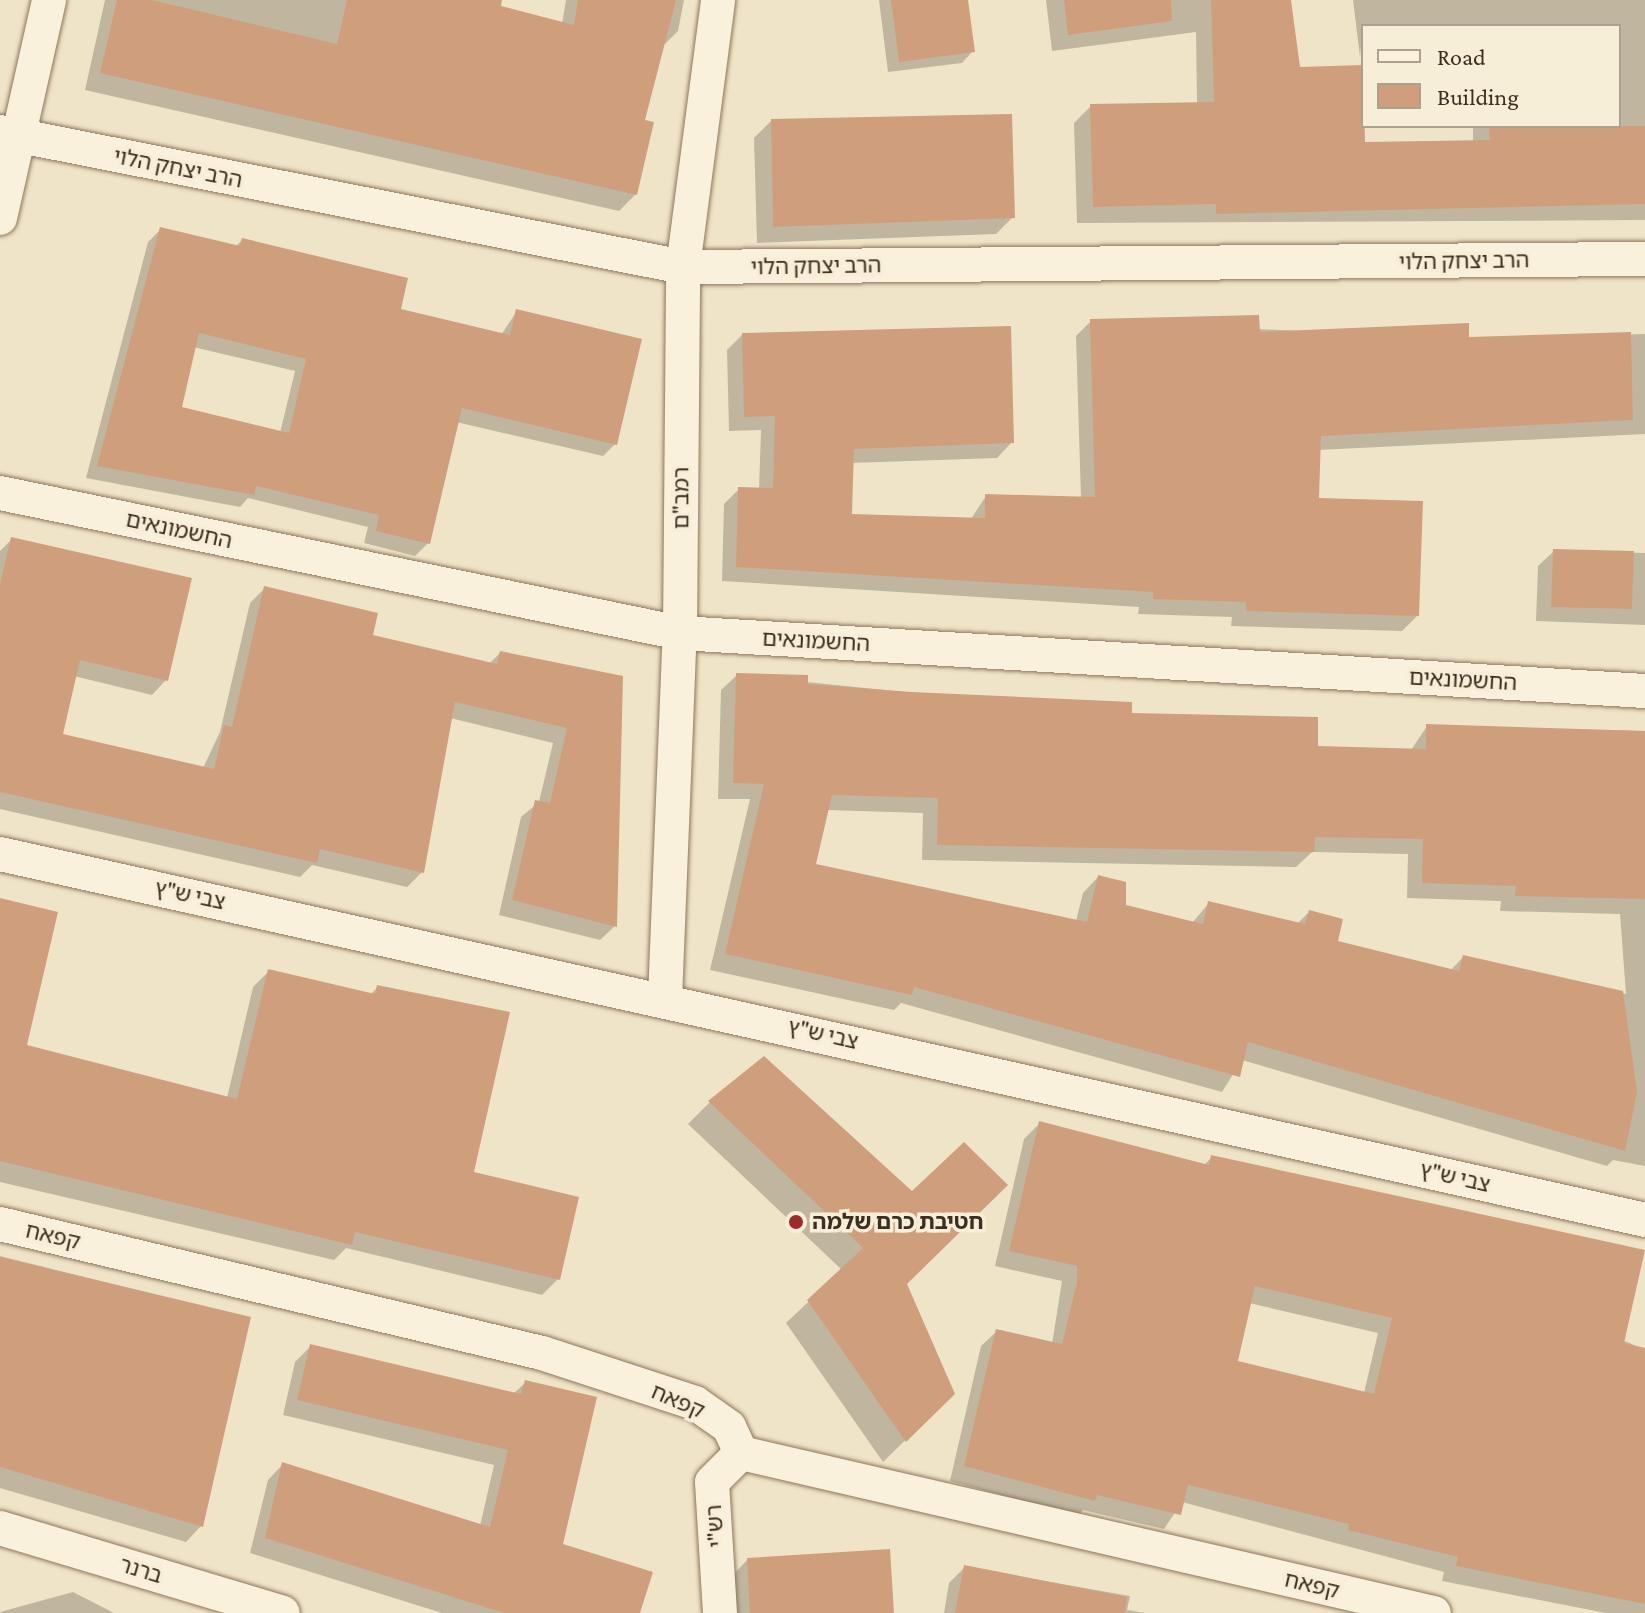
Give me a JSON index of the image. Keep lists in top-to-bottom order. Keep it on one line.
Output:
{"streets":{"street":["הרב יצחק הלוי","רמב\"ם","החשמונאים","צבי ש\"ץ","קפאח","רש\"י","ברנר"]},"crossings":[["הרב יצחק הלוי","רמב\"ם"],["רמב\"ם","החשמונאים"],["רמב\"ם","צבי ש\"ץ"],["קפאח","רש\"י"]],"places":["חטיבת כרם שלמה"],"legend":["Road","Building"]}
